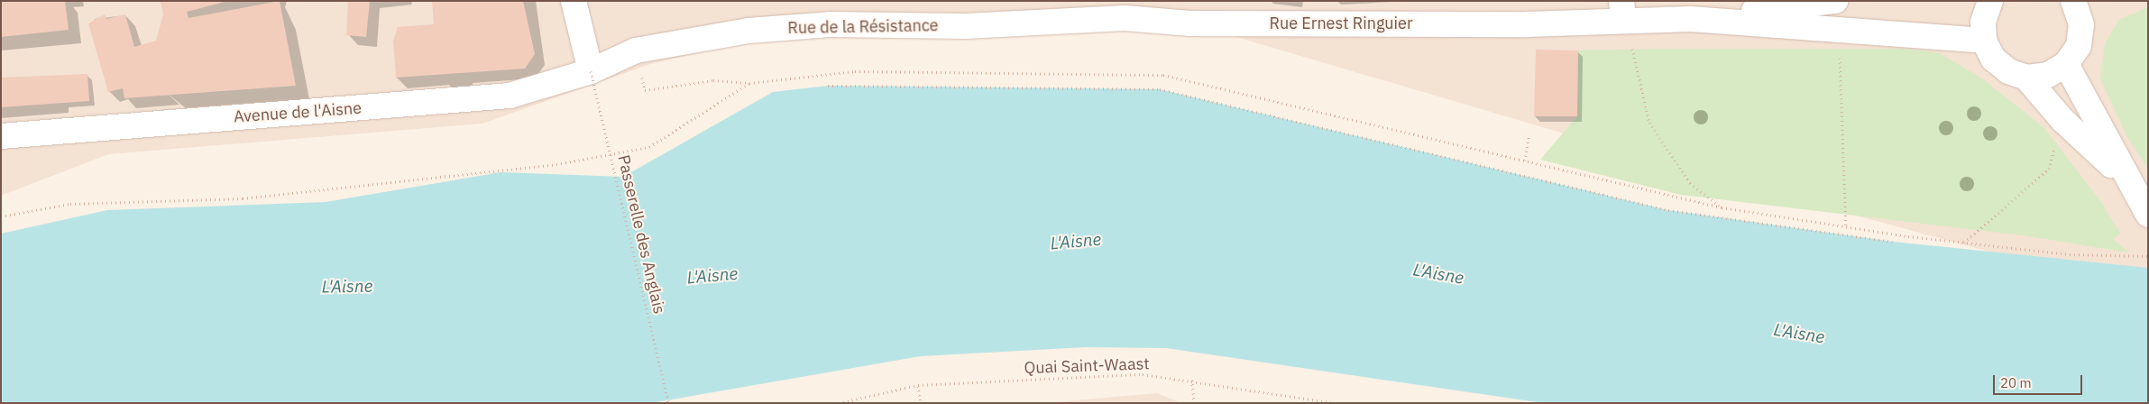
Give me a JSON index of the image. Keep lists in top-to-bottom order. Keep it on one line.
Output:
{"streets":{"main road":["Rue Ernest Ringuier","Rue de la Résistance","Avenue de l'Aisne"],"path":["Passerelle des Anglais","Quai Saint-Waast"]},"crossings":[["Rue Ernest Ringuier","Rue de la Résistance"],["Rue de la Résistance","Avenue de l'Aisne"],["Rue de la Résistance","Passerelle des Anglais"],["Avenue de l'Aisne","Passerelle des Anglais"]],"water":["L'Aisne"],"scale_bar":"20 m"}
